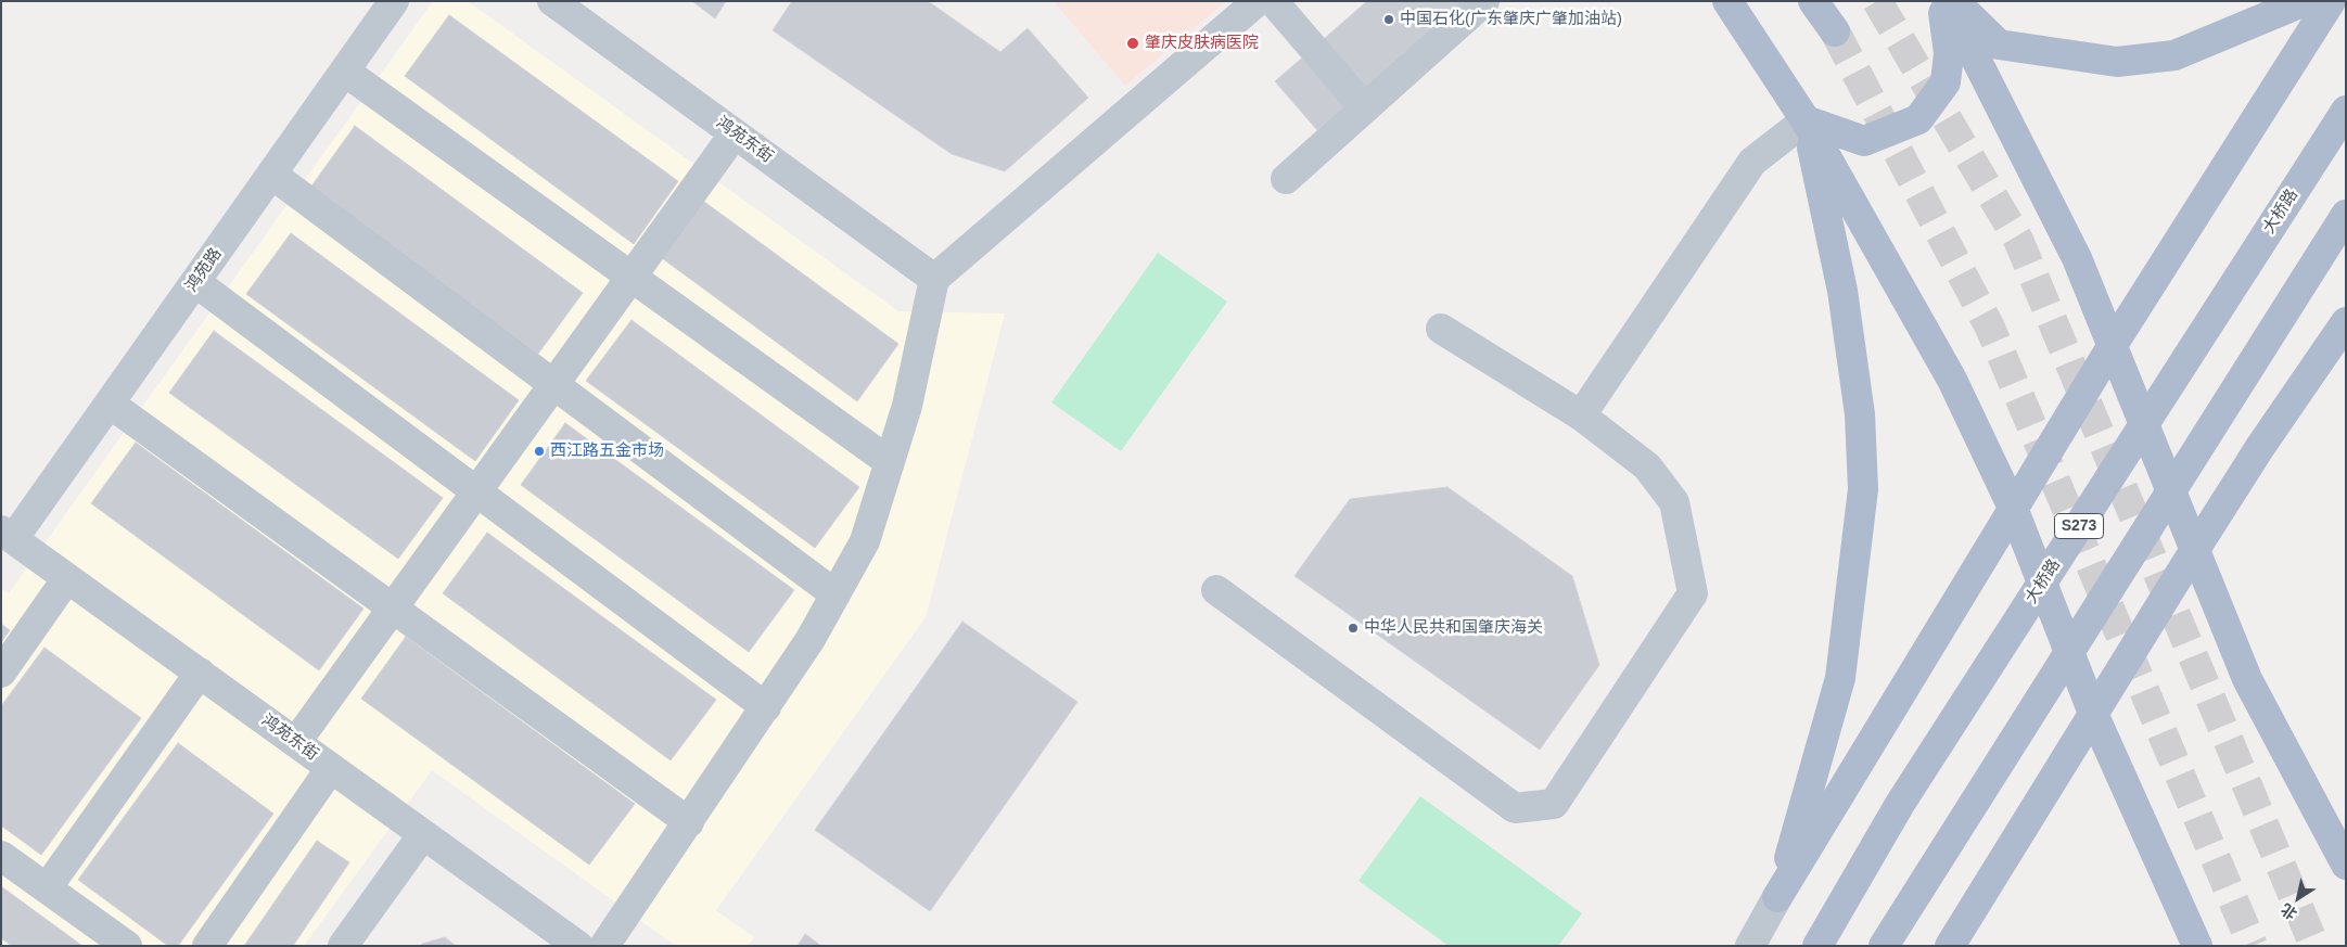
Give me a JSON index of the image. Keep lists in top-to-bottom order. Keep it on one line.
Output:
{"streets":{"main road":["大桥路","S273"],"street":["鸿苑东街","鸿苑路"]},"crossings":[["鸿苑东街","鸿苑路"]],"places":["中国石化(广东肇庆广肇加油站)","肇庆皮肤病医院","西江路五金市场","中华人民共和国肇庆海关"],"north":"bottom left"}
